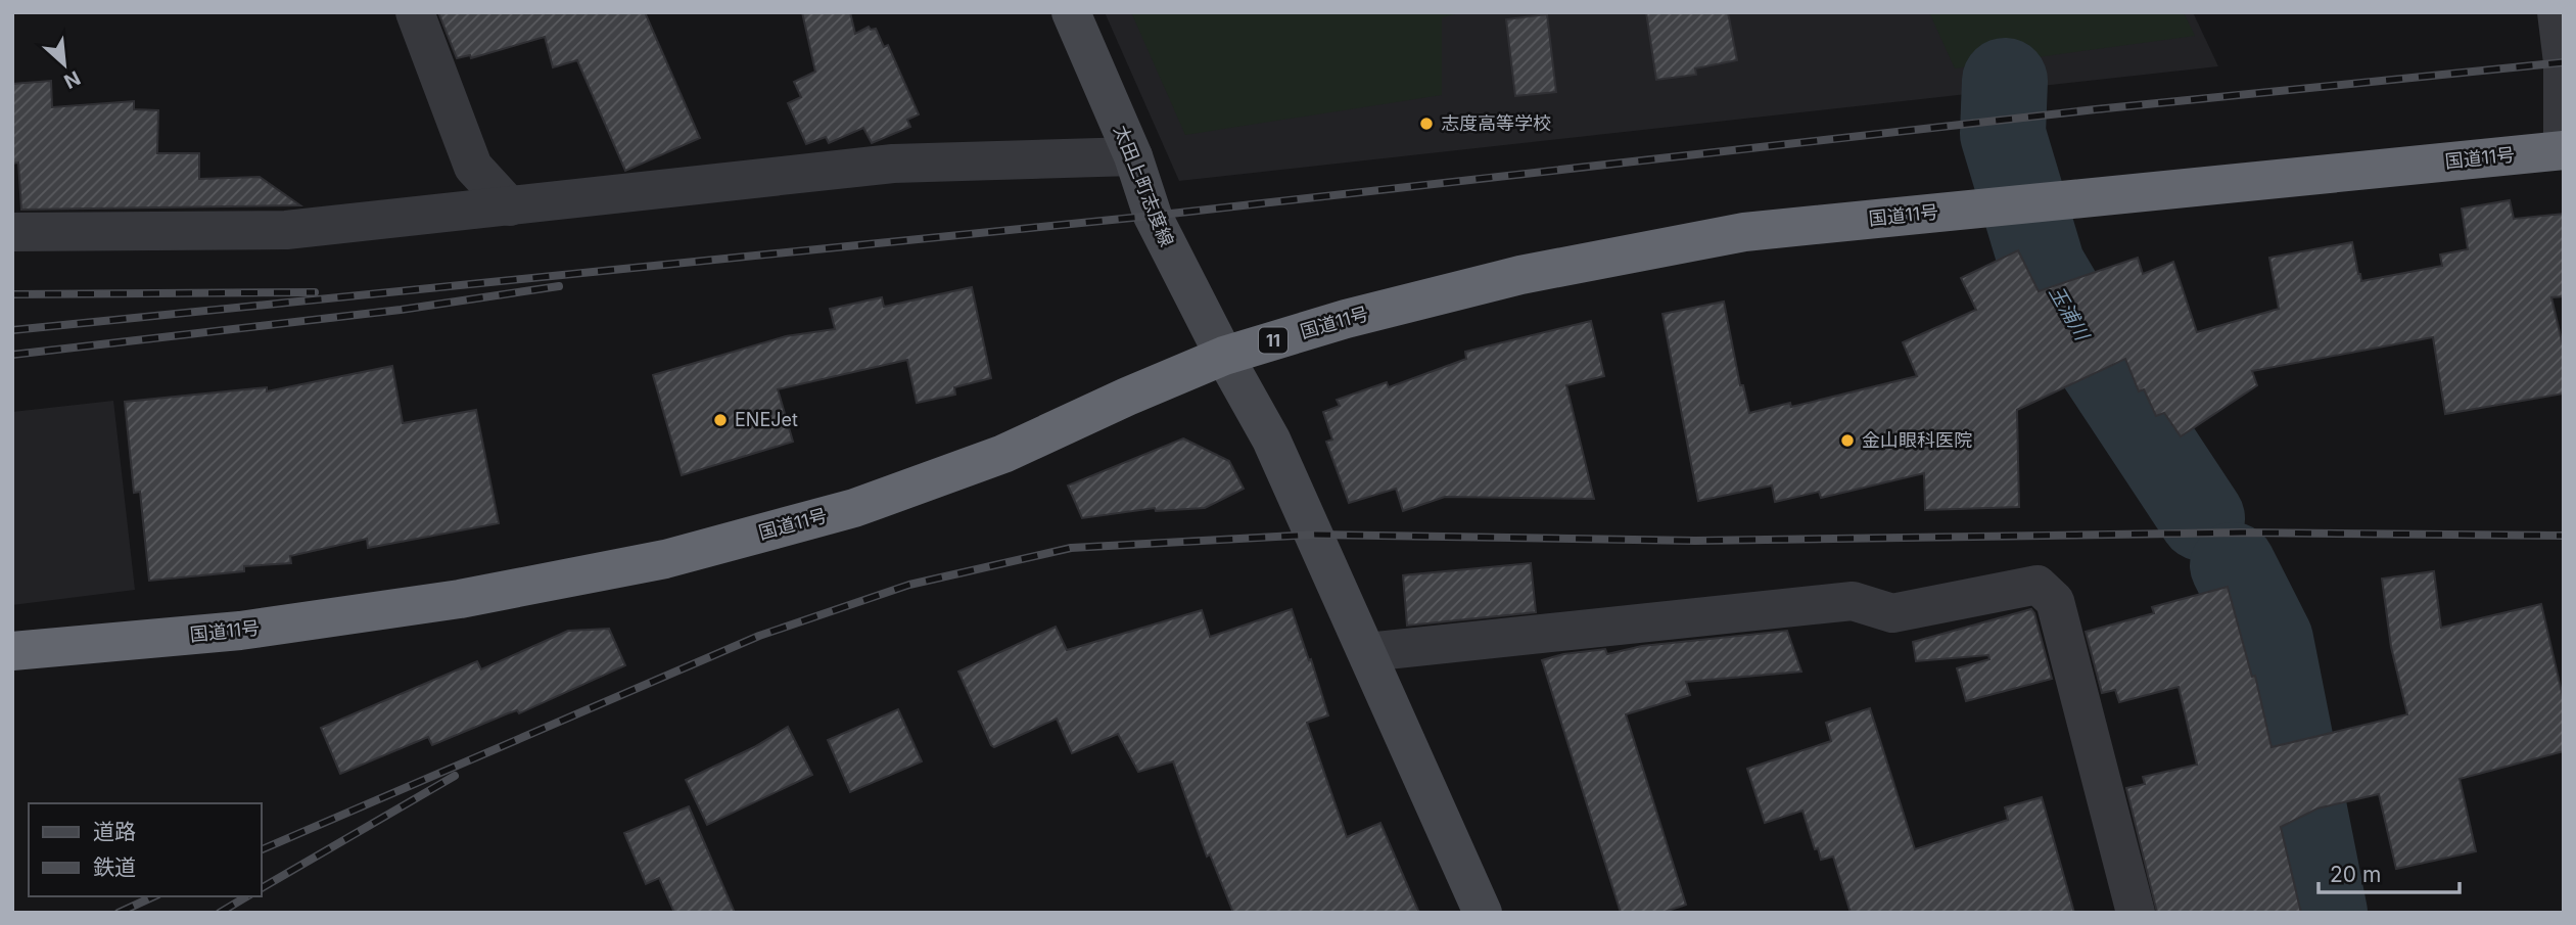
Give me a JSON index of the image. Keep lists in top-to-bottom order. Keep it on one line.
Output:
{"streets":{"highway":["国道11号","11"],"street":["太田上町志度線"]},"crossings":[["国道11号","太田上町志度線"]],"water":["玉浦川"],"places":["志度高等学校","ENEJet","金山眼科医院"],"legend":["道路","鉄道"],"scale_bar":"20 m","north":"bottom right"}
